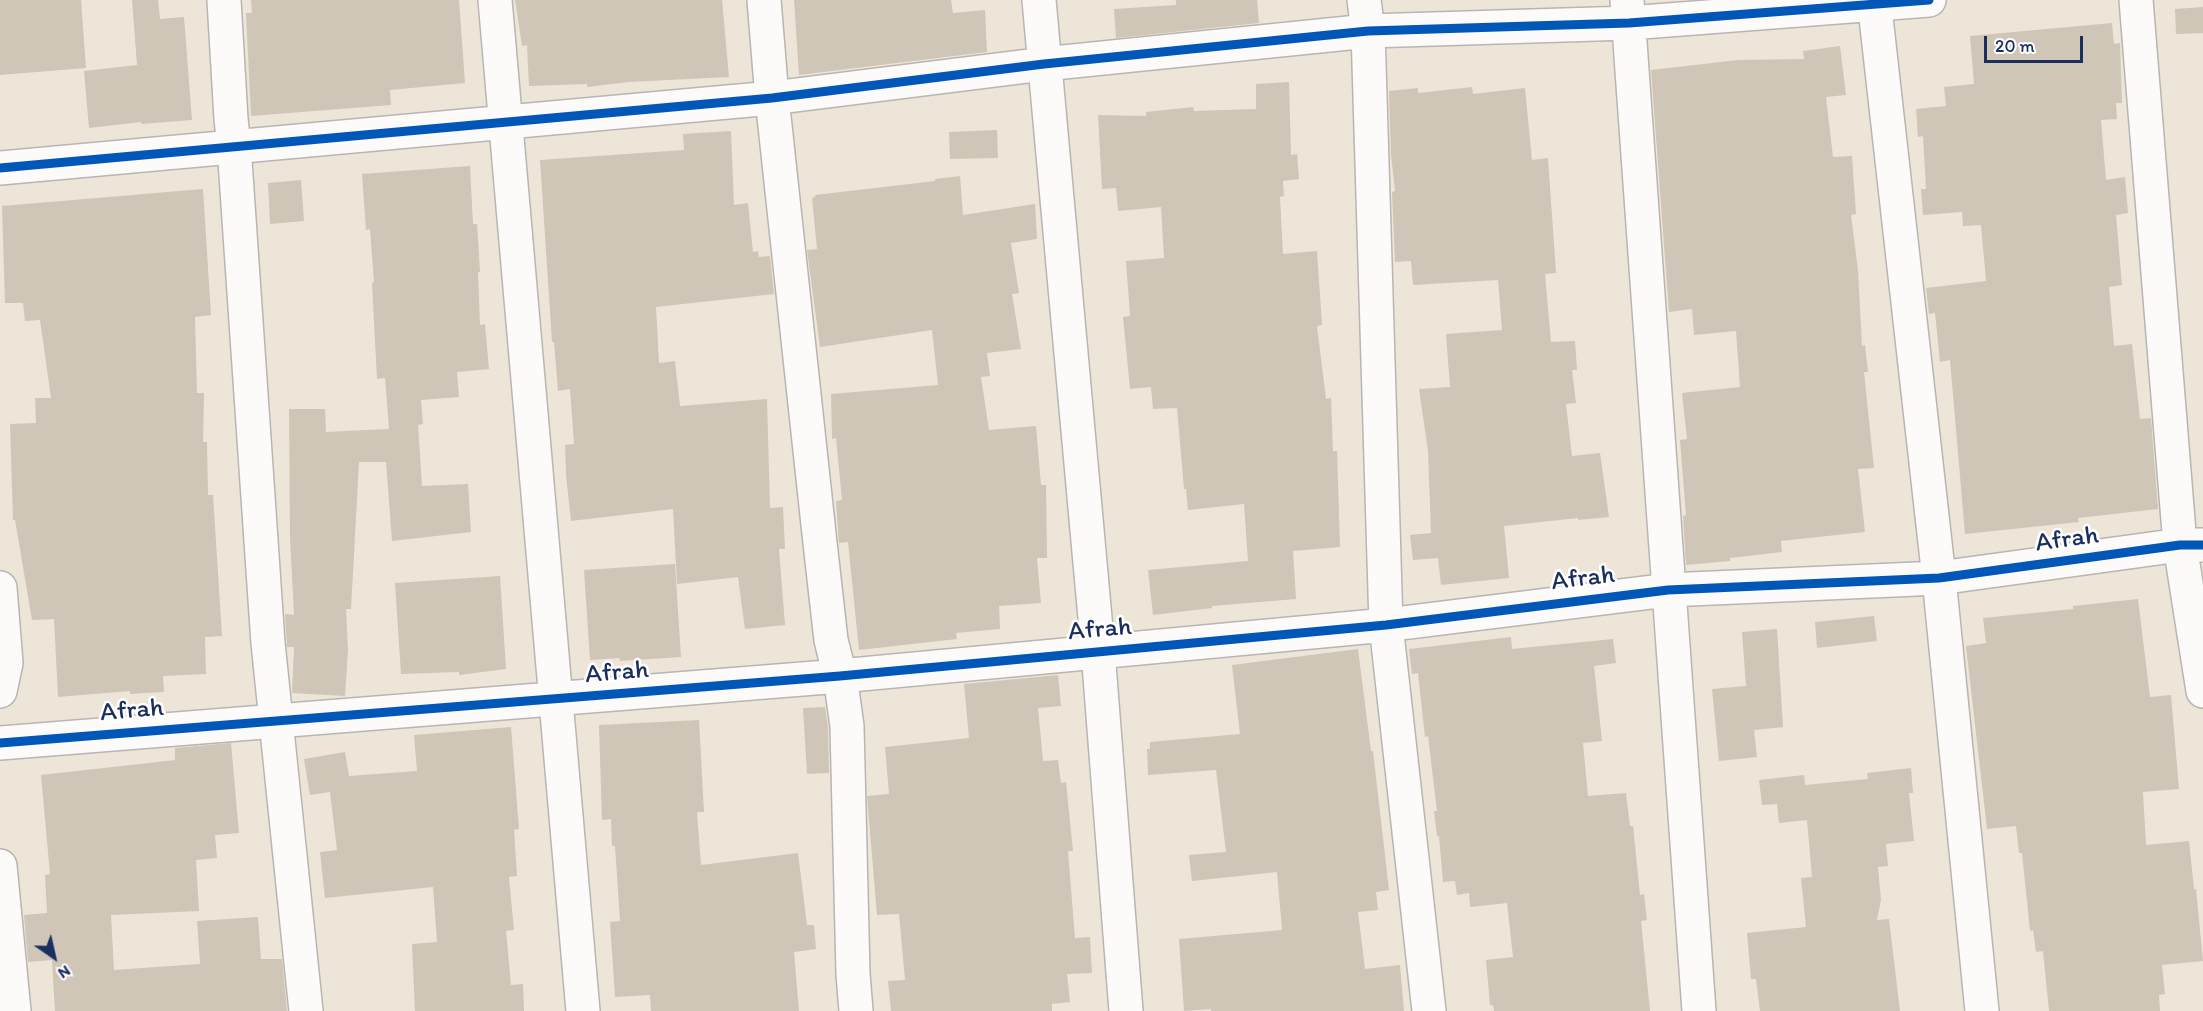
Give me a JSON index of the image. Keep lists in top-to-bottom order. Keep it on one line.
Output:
{"streets":{"street":["Afrah"]},"scale_bar":"20 m","north":"bottom right"}
